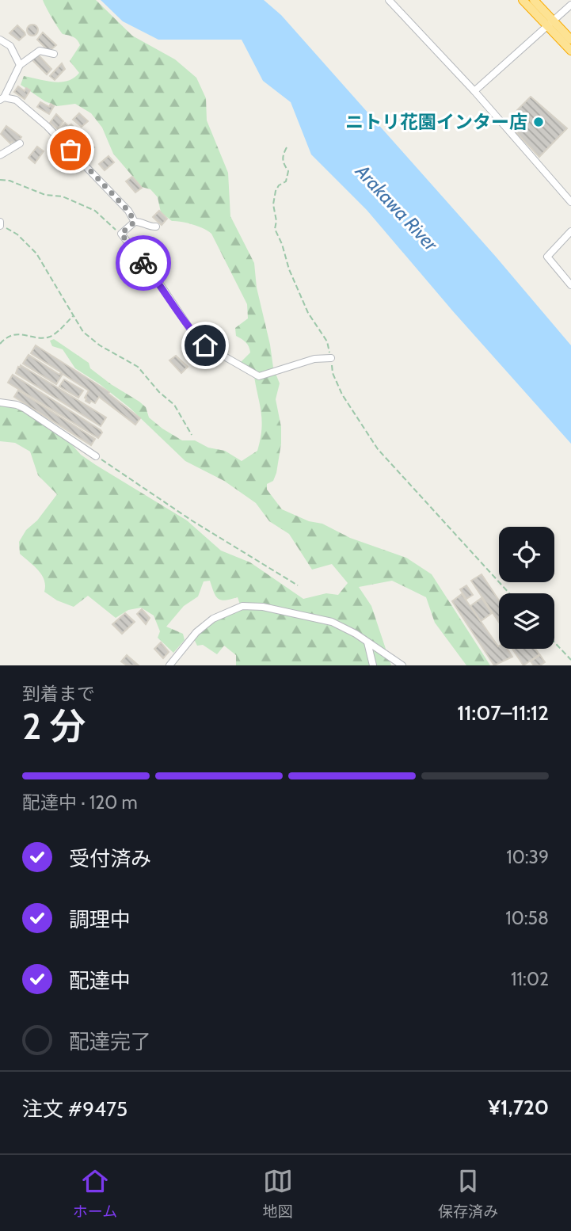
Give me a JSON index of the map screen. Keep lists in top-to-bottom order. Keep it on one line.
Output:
{"water":["Arakawa River"],"places":["ニトリ花園インター店"],"page":{"heading":["2 分","到着まで","11:07–11:12"],"panel":["注文 #9475","¥1,720"],"bar":"配達中 · 120 m","list":[["受付済み","10:39"],["調理中","10:58"],["配達中","11:02"],"配達完了"],"tabs":["ホーム","地図","保存済み"]}}
